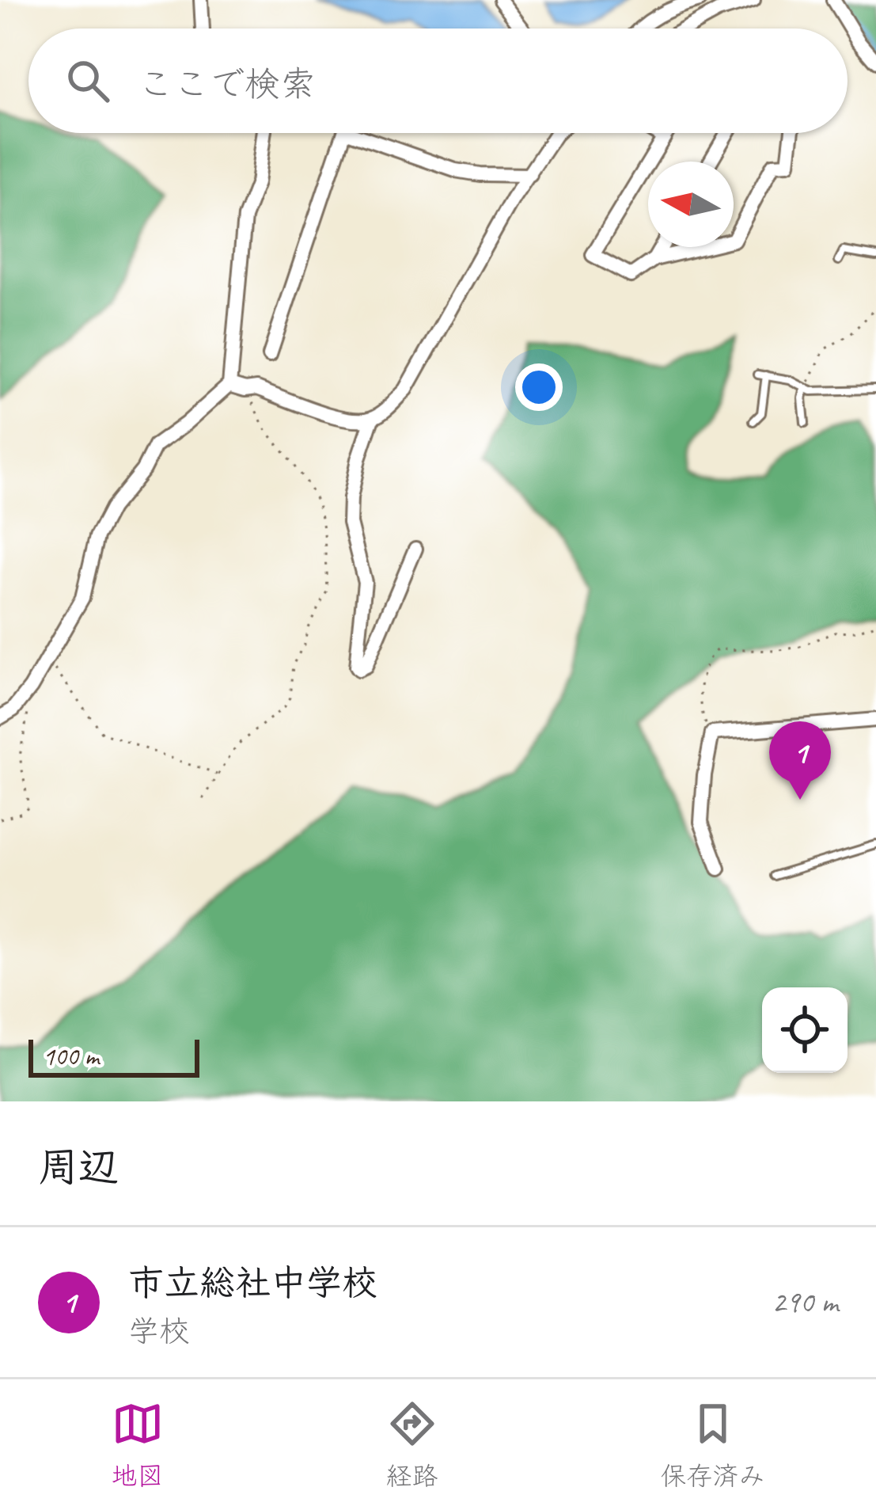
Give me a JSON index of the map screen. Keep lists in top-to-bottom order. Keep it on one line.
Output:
{"scale_bar":"100 m","north":"left","page":{"search":"ここで検索","pins":"1","scale":"100 m","heading":"周辺","list":[{"mark":"1","name":"市立総社中学校","note":"学校","value":"290 m"}],"nav":["地図","経路","保存済み"]}}
